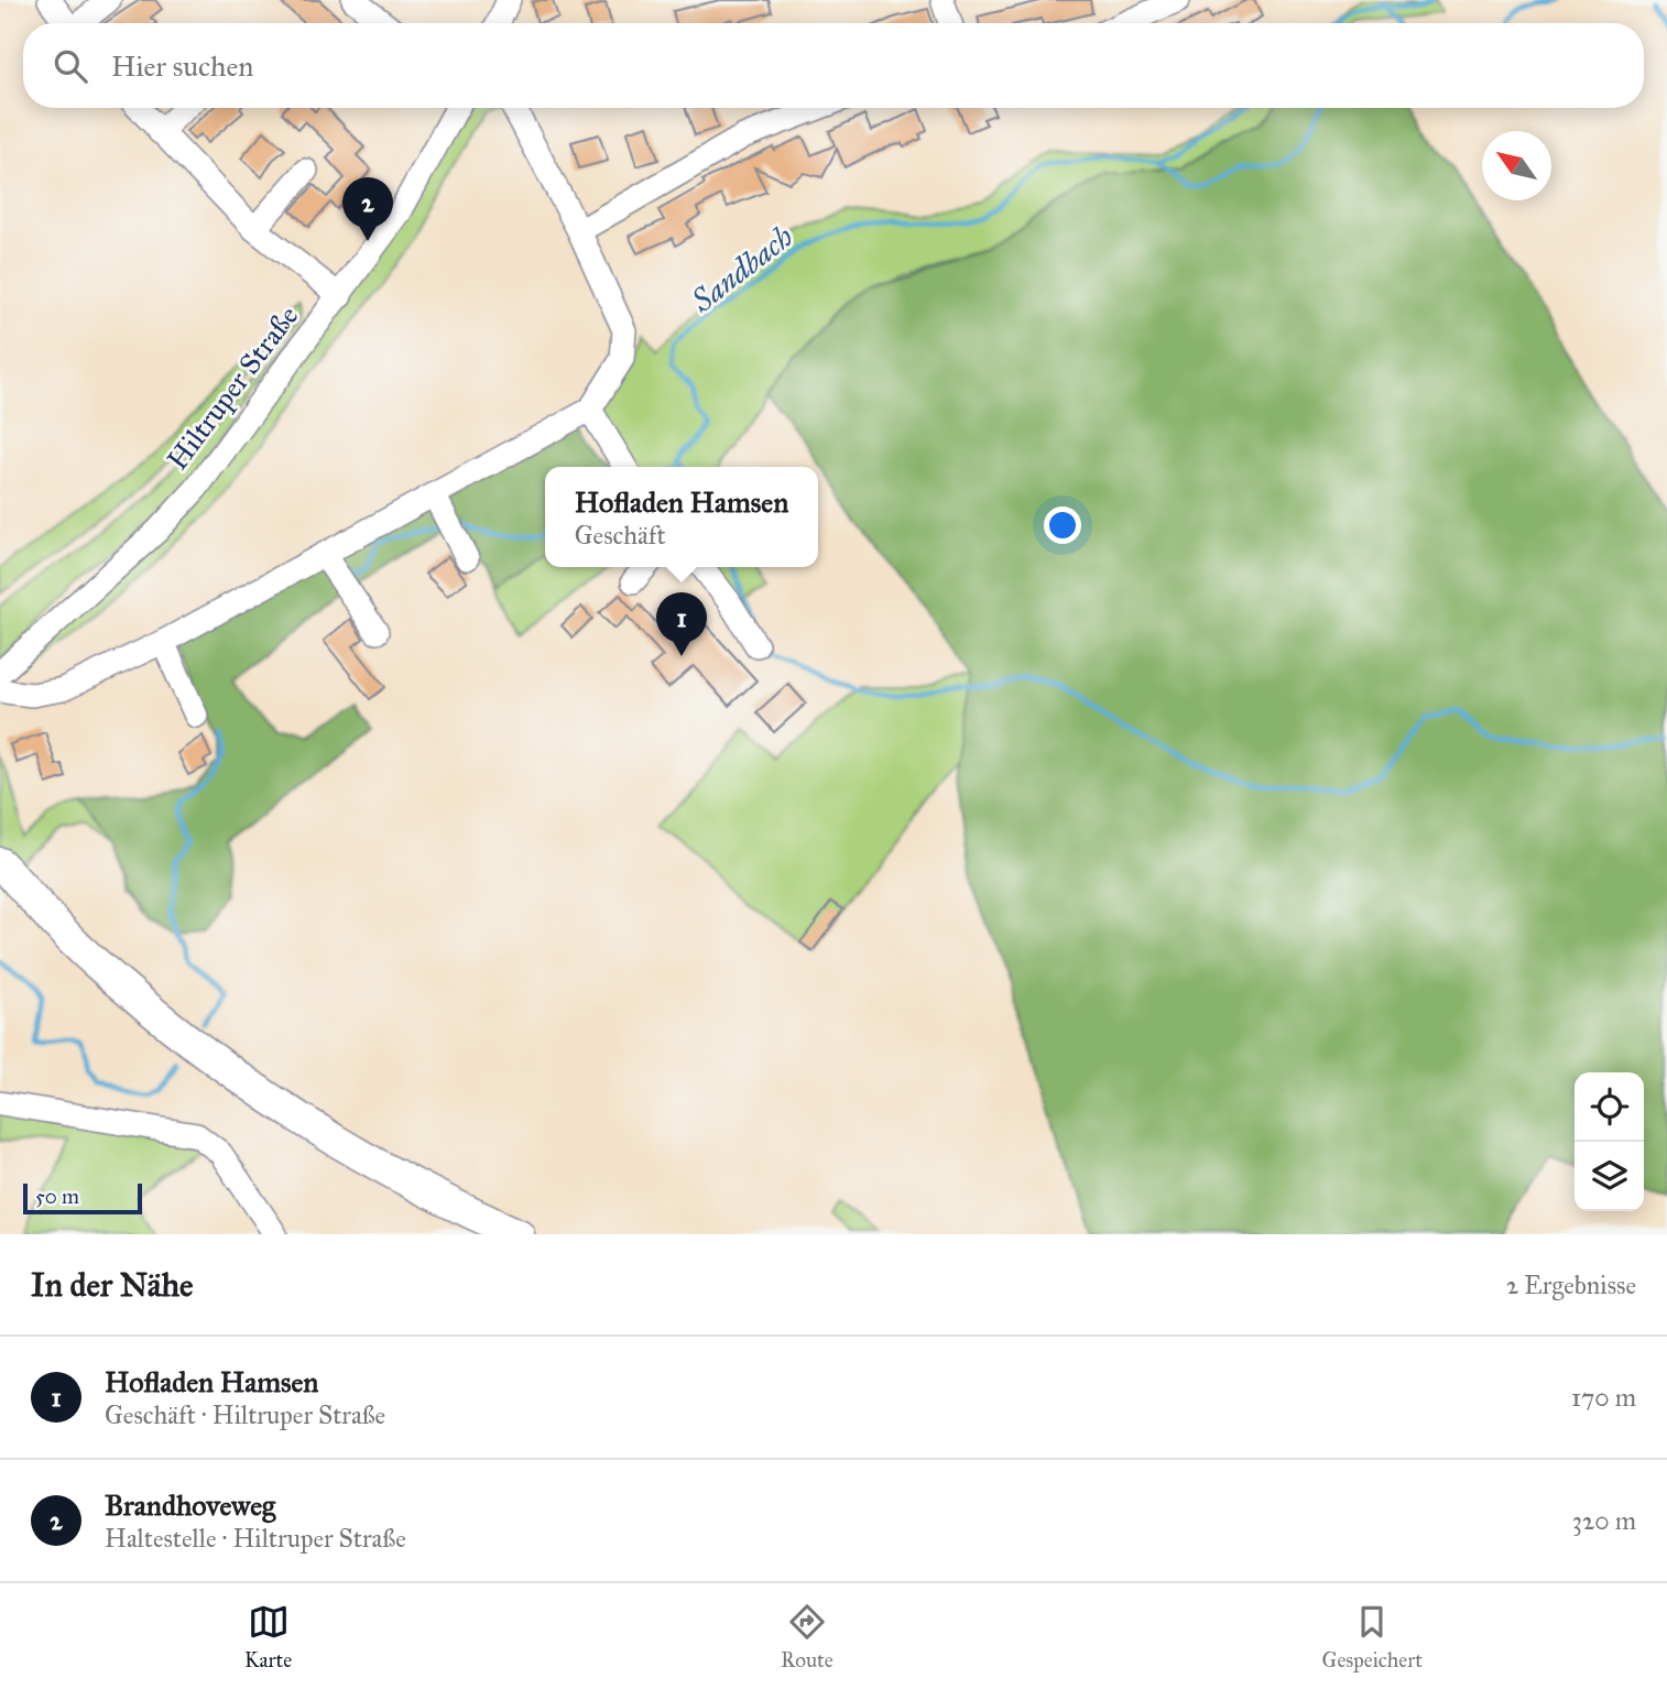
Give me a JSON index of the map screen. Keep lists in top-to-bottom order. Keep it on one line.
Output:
{"streets":{"street":["Hiltruper Straße"]},"water":["Sandbach"],"scale_bar":"50 m","north":"top left","page":{"search":"Hier suchen","pins":["2","1"],"popup":["Hofladen Hamsen","Geschäft"],"scale":"50 m","heading":["In der Nähe","2 Ergebnisse"],"list":[{"mark":"1","name":"Hofladen Hamsen","note":"Geschäft · Hiltruper Straße","value":"170 m"},{"mark":"2","name":"Brandhoveweg","note":"Haltestelle · Hiltruper Straße","value":"320 m"}],"nav":["Karte","Route","Gespeichert"]}}
